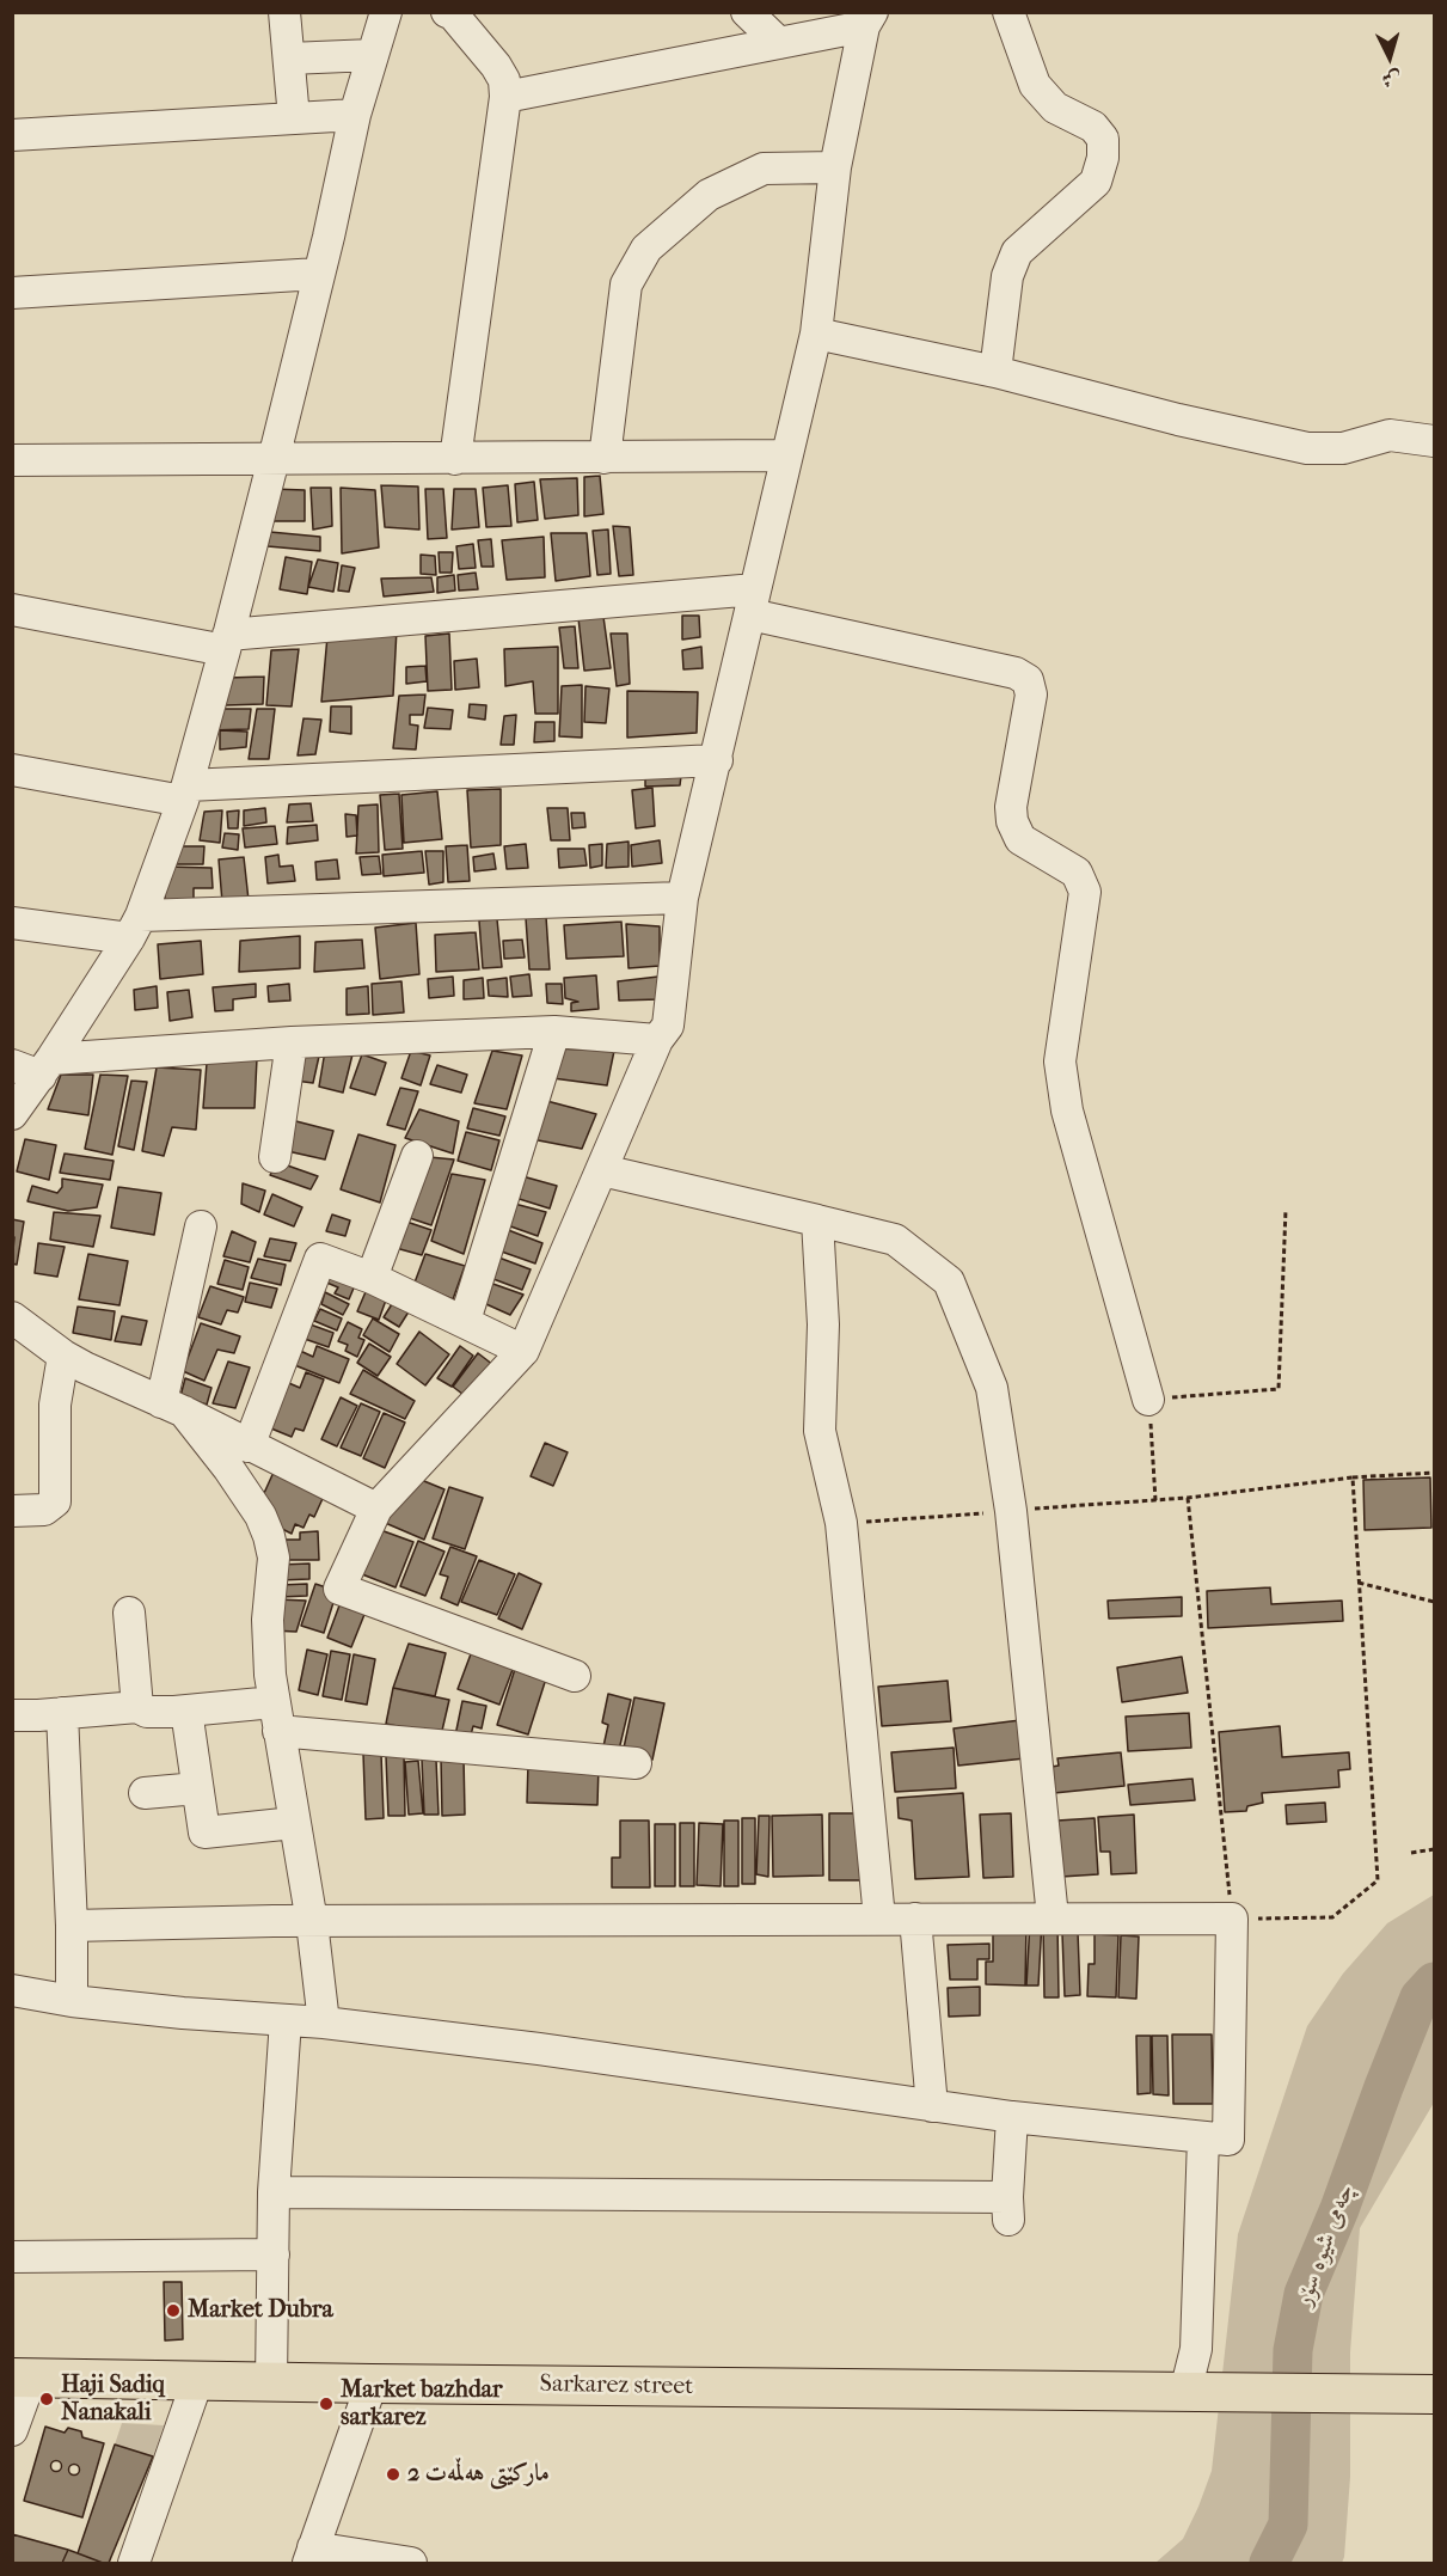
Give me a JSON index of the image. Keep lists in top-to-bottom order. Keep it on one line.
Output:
{"streets":{"main road":["Sarkarez street"]},"water":["چەمی شیوە سۆر"],"places":["Market Dubra","Haji Sadiq Nanakali","Market bazhdar sarkarez","مارکێتی هەڵمەت 2"],"north":"bottom"}
